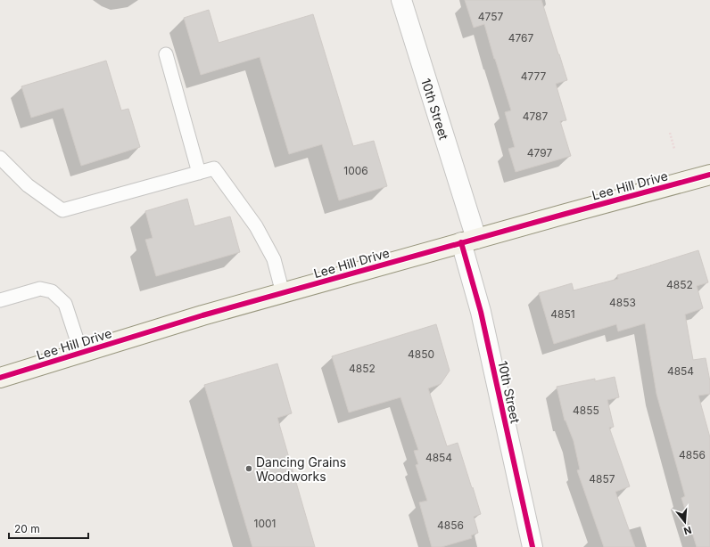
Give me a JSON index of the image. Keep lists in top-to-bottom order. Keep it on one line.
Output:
{"streets":{"street":["10th Street","Lee Hill Drive"]},"crossings":[["10th Street","Lee Hill Drive"]],"places":["Dancing Grains Woodworks"],"house_numbers":["4757","4767","4777","4787","4797","1006","4852","4853","4851","4850","4852","4854","4855","4856","4854","4857","1001","4856"],"scale_bar":"20 m","north":"bottom"}
